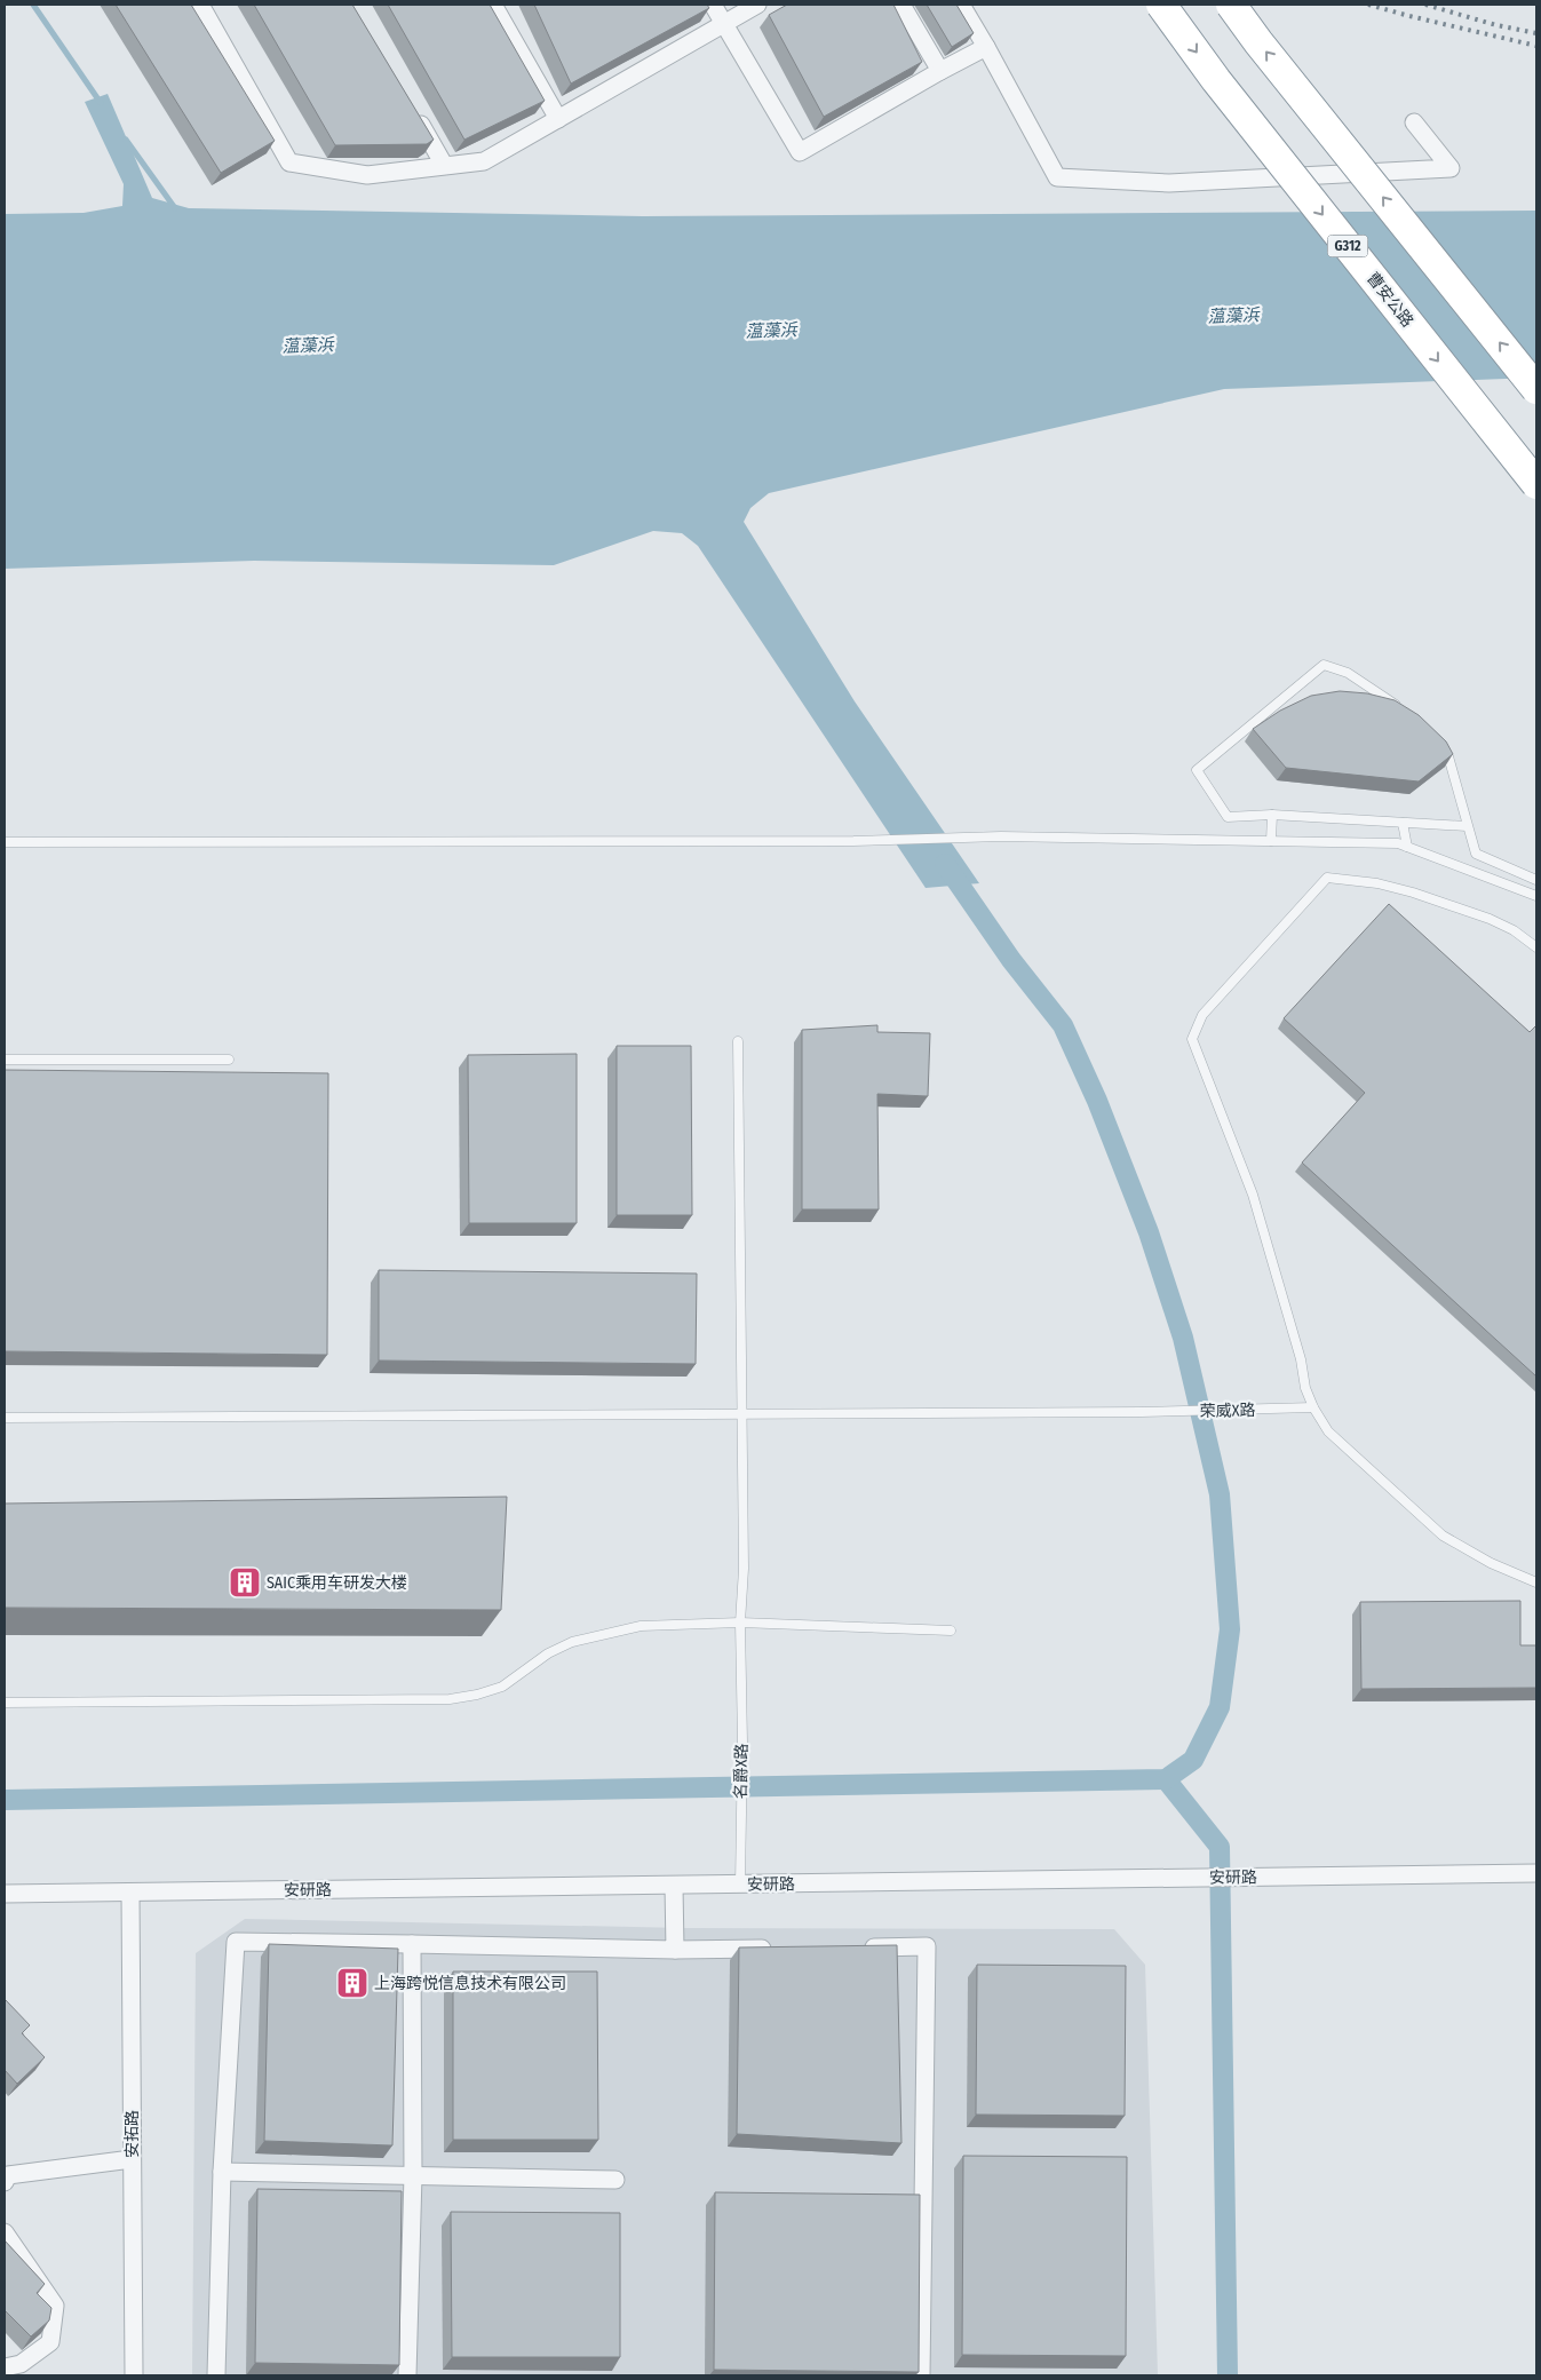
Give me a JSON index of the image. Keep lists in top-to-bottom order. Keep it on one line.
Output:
{"streets":{"highway":["G312","曹安公路"],"street":["安研路","安拓路"],"lane":["荣威X路","名爵X路"]},"crossings":[["荣威X路","名爵X路"],["名爵X路","安研路"],["安研路","安拓路"]],"water":["蕰藻浜"],"places":{"building":["SAIC乘用车研发大楼","上海跨悦信息技术有限公司"]}}
